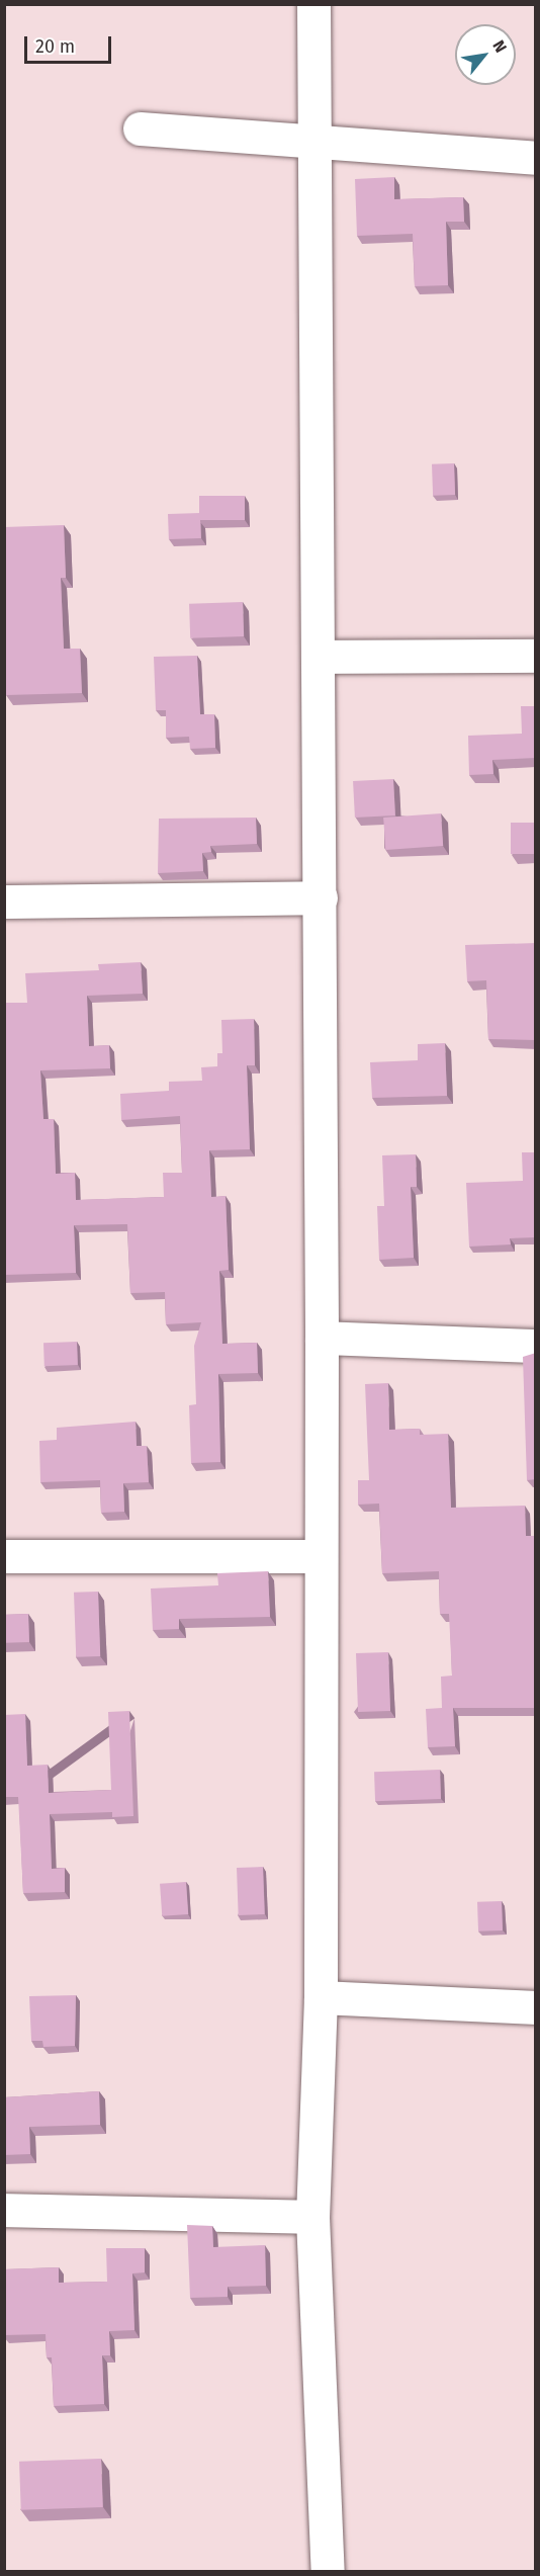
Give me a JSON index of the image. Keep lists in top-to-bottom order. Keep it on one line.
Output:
{"scale_bar":"20 m","north":"top right"}
